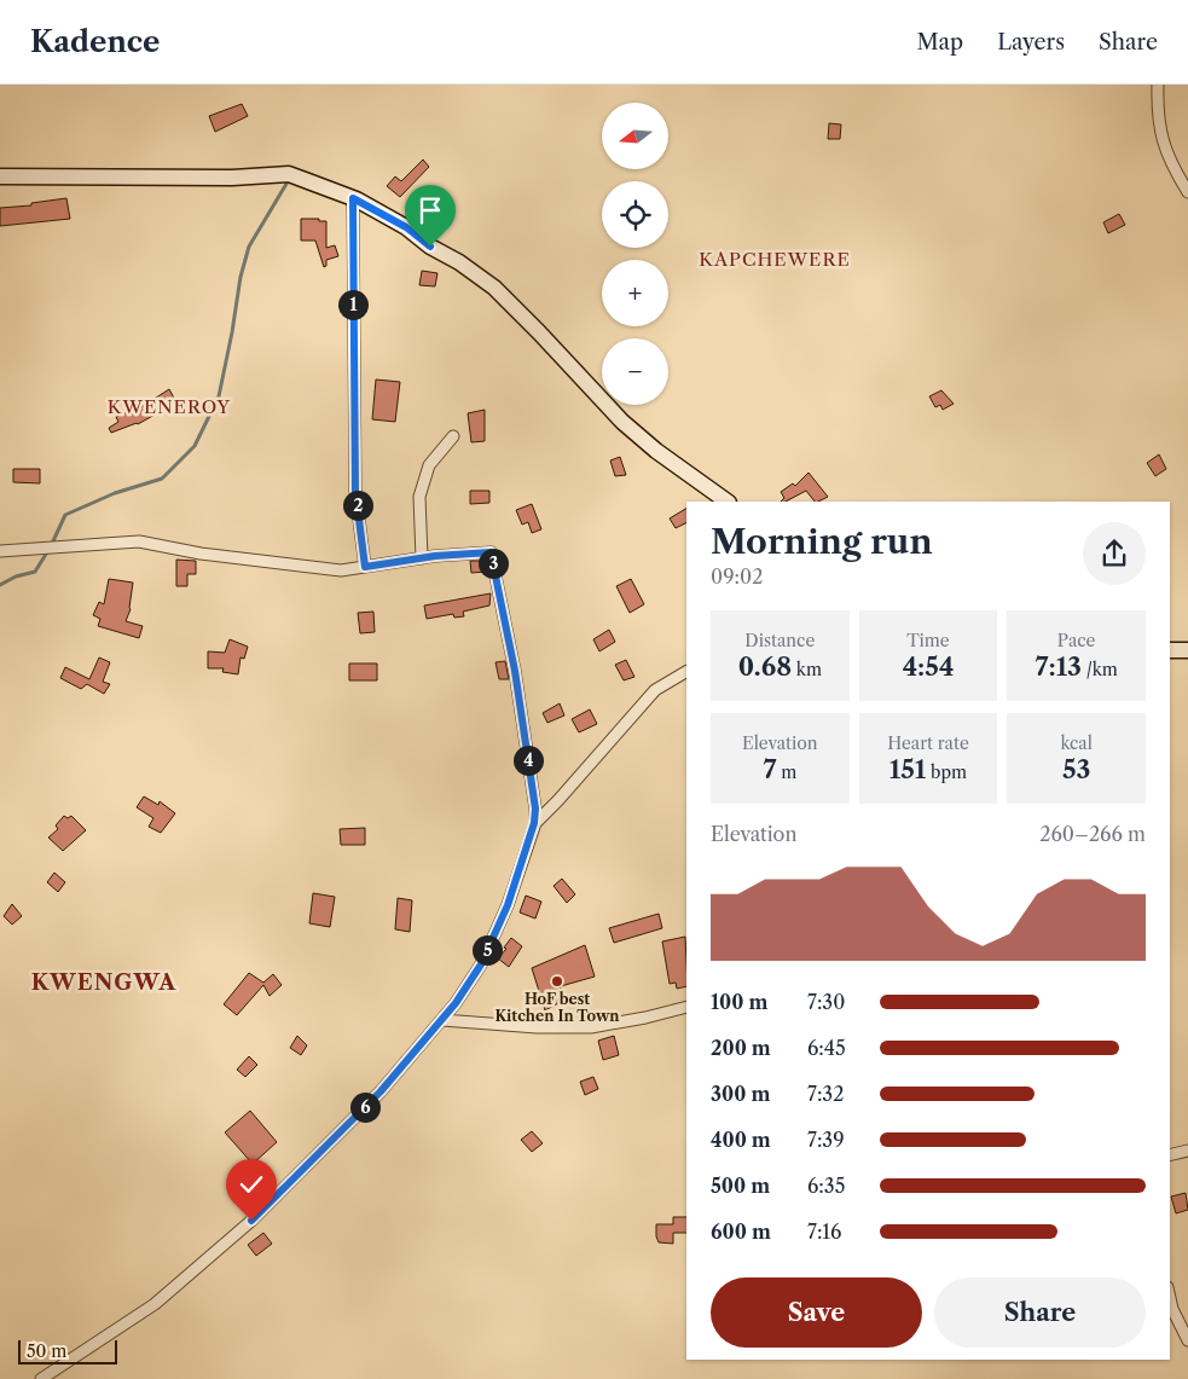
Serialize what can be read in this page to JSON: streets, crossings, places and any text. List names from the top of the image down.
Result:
{
  "districts": ["KAPCHEWERE", "KWENEROY", "KWENGWA"],
  "places": ["HoF best Kitchen In Town"],
  "scale_bar": "50 m",
  "north": "left",
  "page": {
    "header": "Kadence",
    "nav": ["Map", "Layers", "Share"],
    "map_buttons": ["+", "−"],
    "pins": [
      "1",
      "2",
      "3",
      "4",
      "5",
      "6"
    ],
    "heading": ["Morning run", "09:02"],
    "stats": [
      ["Distance", "0.68 km"],
      ["Time", "4:54"],
      ["Pace", "7:13 /km"],
      ["Elevation", "7 m"],
      ["Heart rate", "151 bpm"],
      ["kcal", "53"]
    ],
    "chart": ["Elevation", "260–266 m"],
    "list": [
      {
        "name": "100 m",
        "note": "7:30"
      },
      {
        "name": "200 m",
        "note": "6:45"
      },
      {
        "name": "300 m",
        "note": "7:32"
      },
      {
        "name": "400 m",
        "note": "7:39"
      },
      {
        "name": "500 m",
        "note": "6:35"
      },
      {
        "name": "600 m",
        "note": "7:16"
      }
    ],
    "buttons": ["Save", "Share"],
    "scale": "50 m"
  }
}
